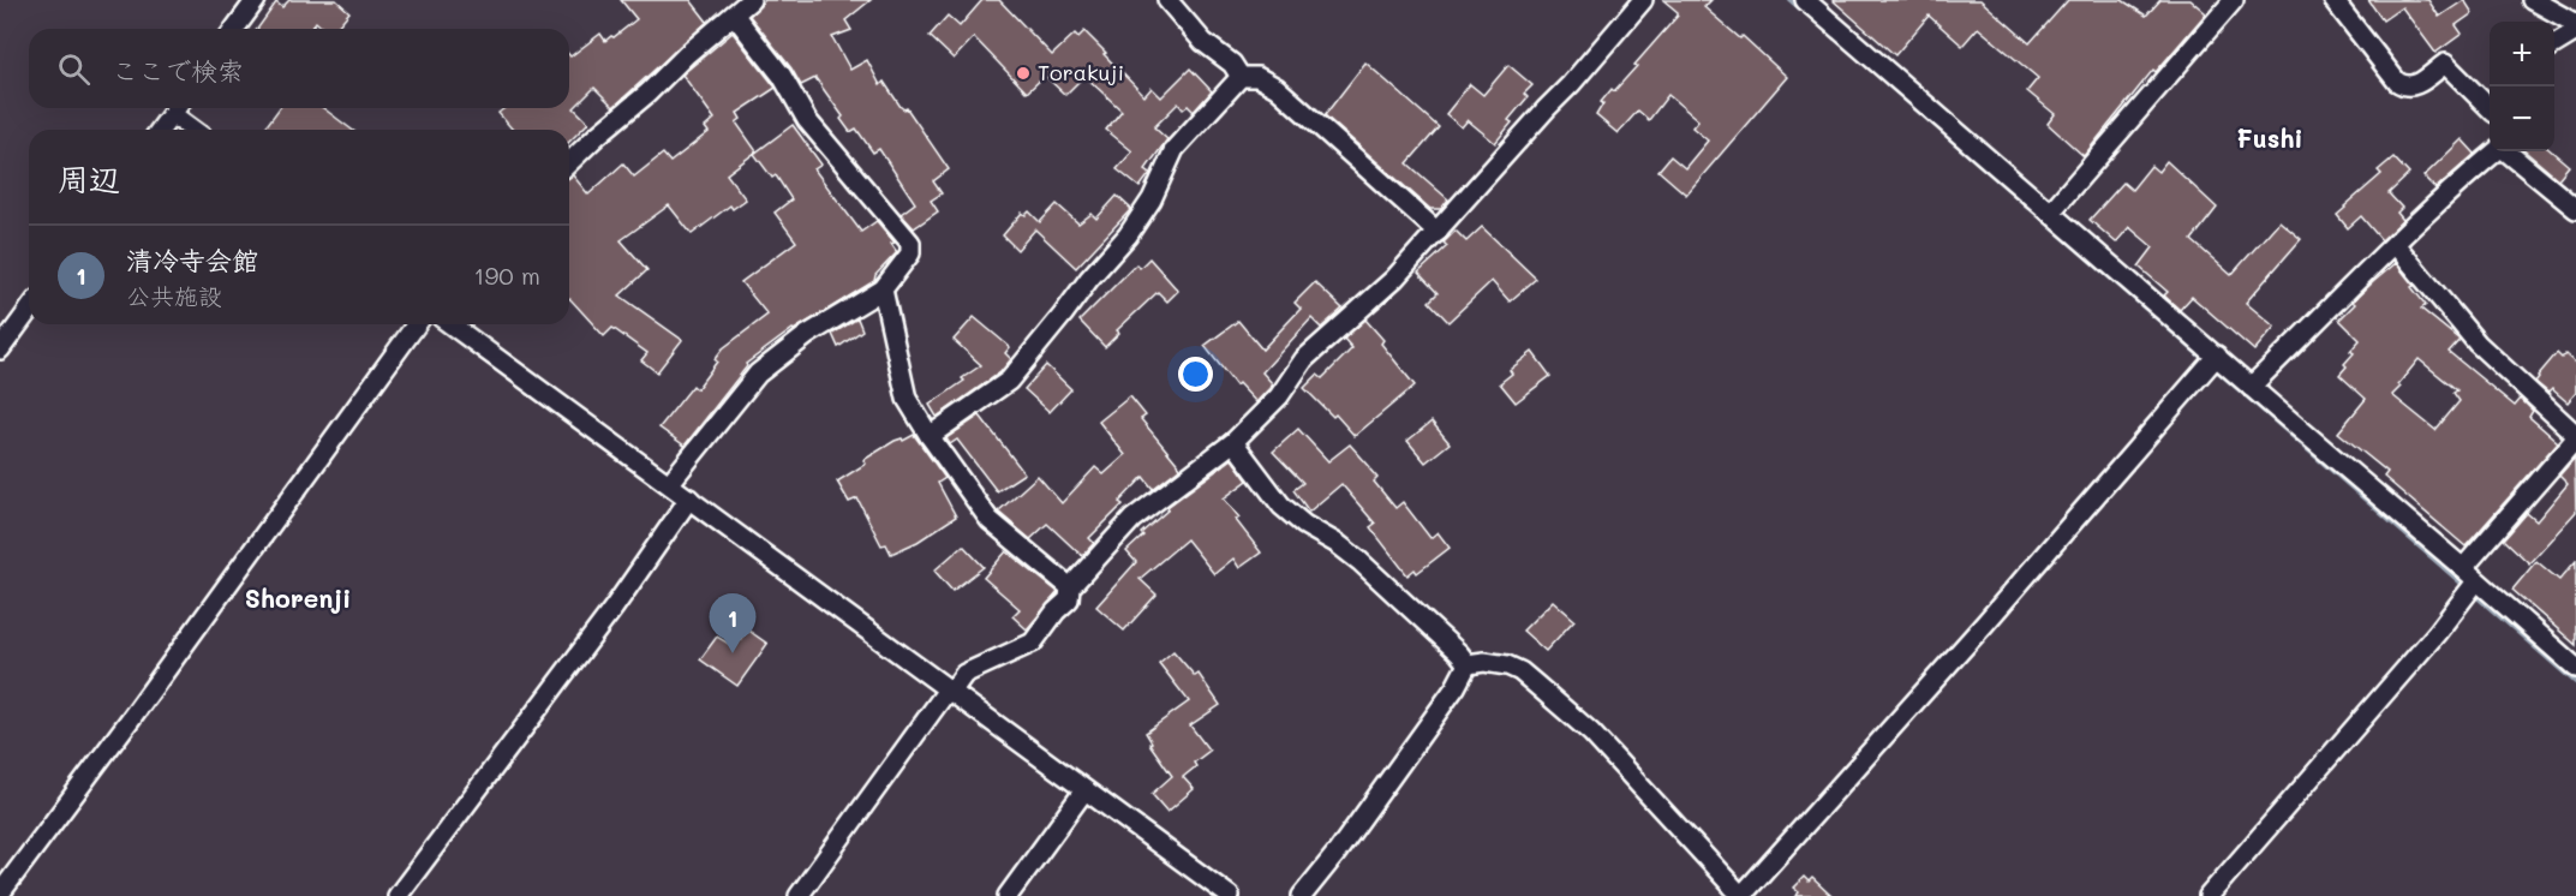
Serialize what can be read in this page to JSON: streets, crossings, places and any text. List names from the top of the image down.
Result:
{
  "districts": ["Fushi", "Shorenji"],
  "places": ["Torakuji"],
  "page": {
    "map_buttons": ["+", "−"],
    "search": "ここで検索",
    "heading": "周辺",
    "list": [
      {
        "mark": "1",
        "name": "清冷寺会館",
        "note": "公共施設",
        "value": "190 m"
      }
    ],
    "pins": "1"
  }
}
